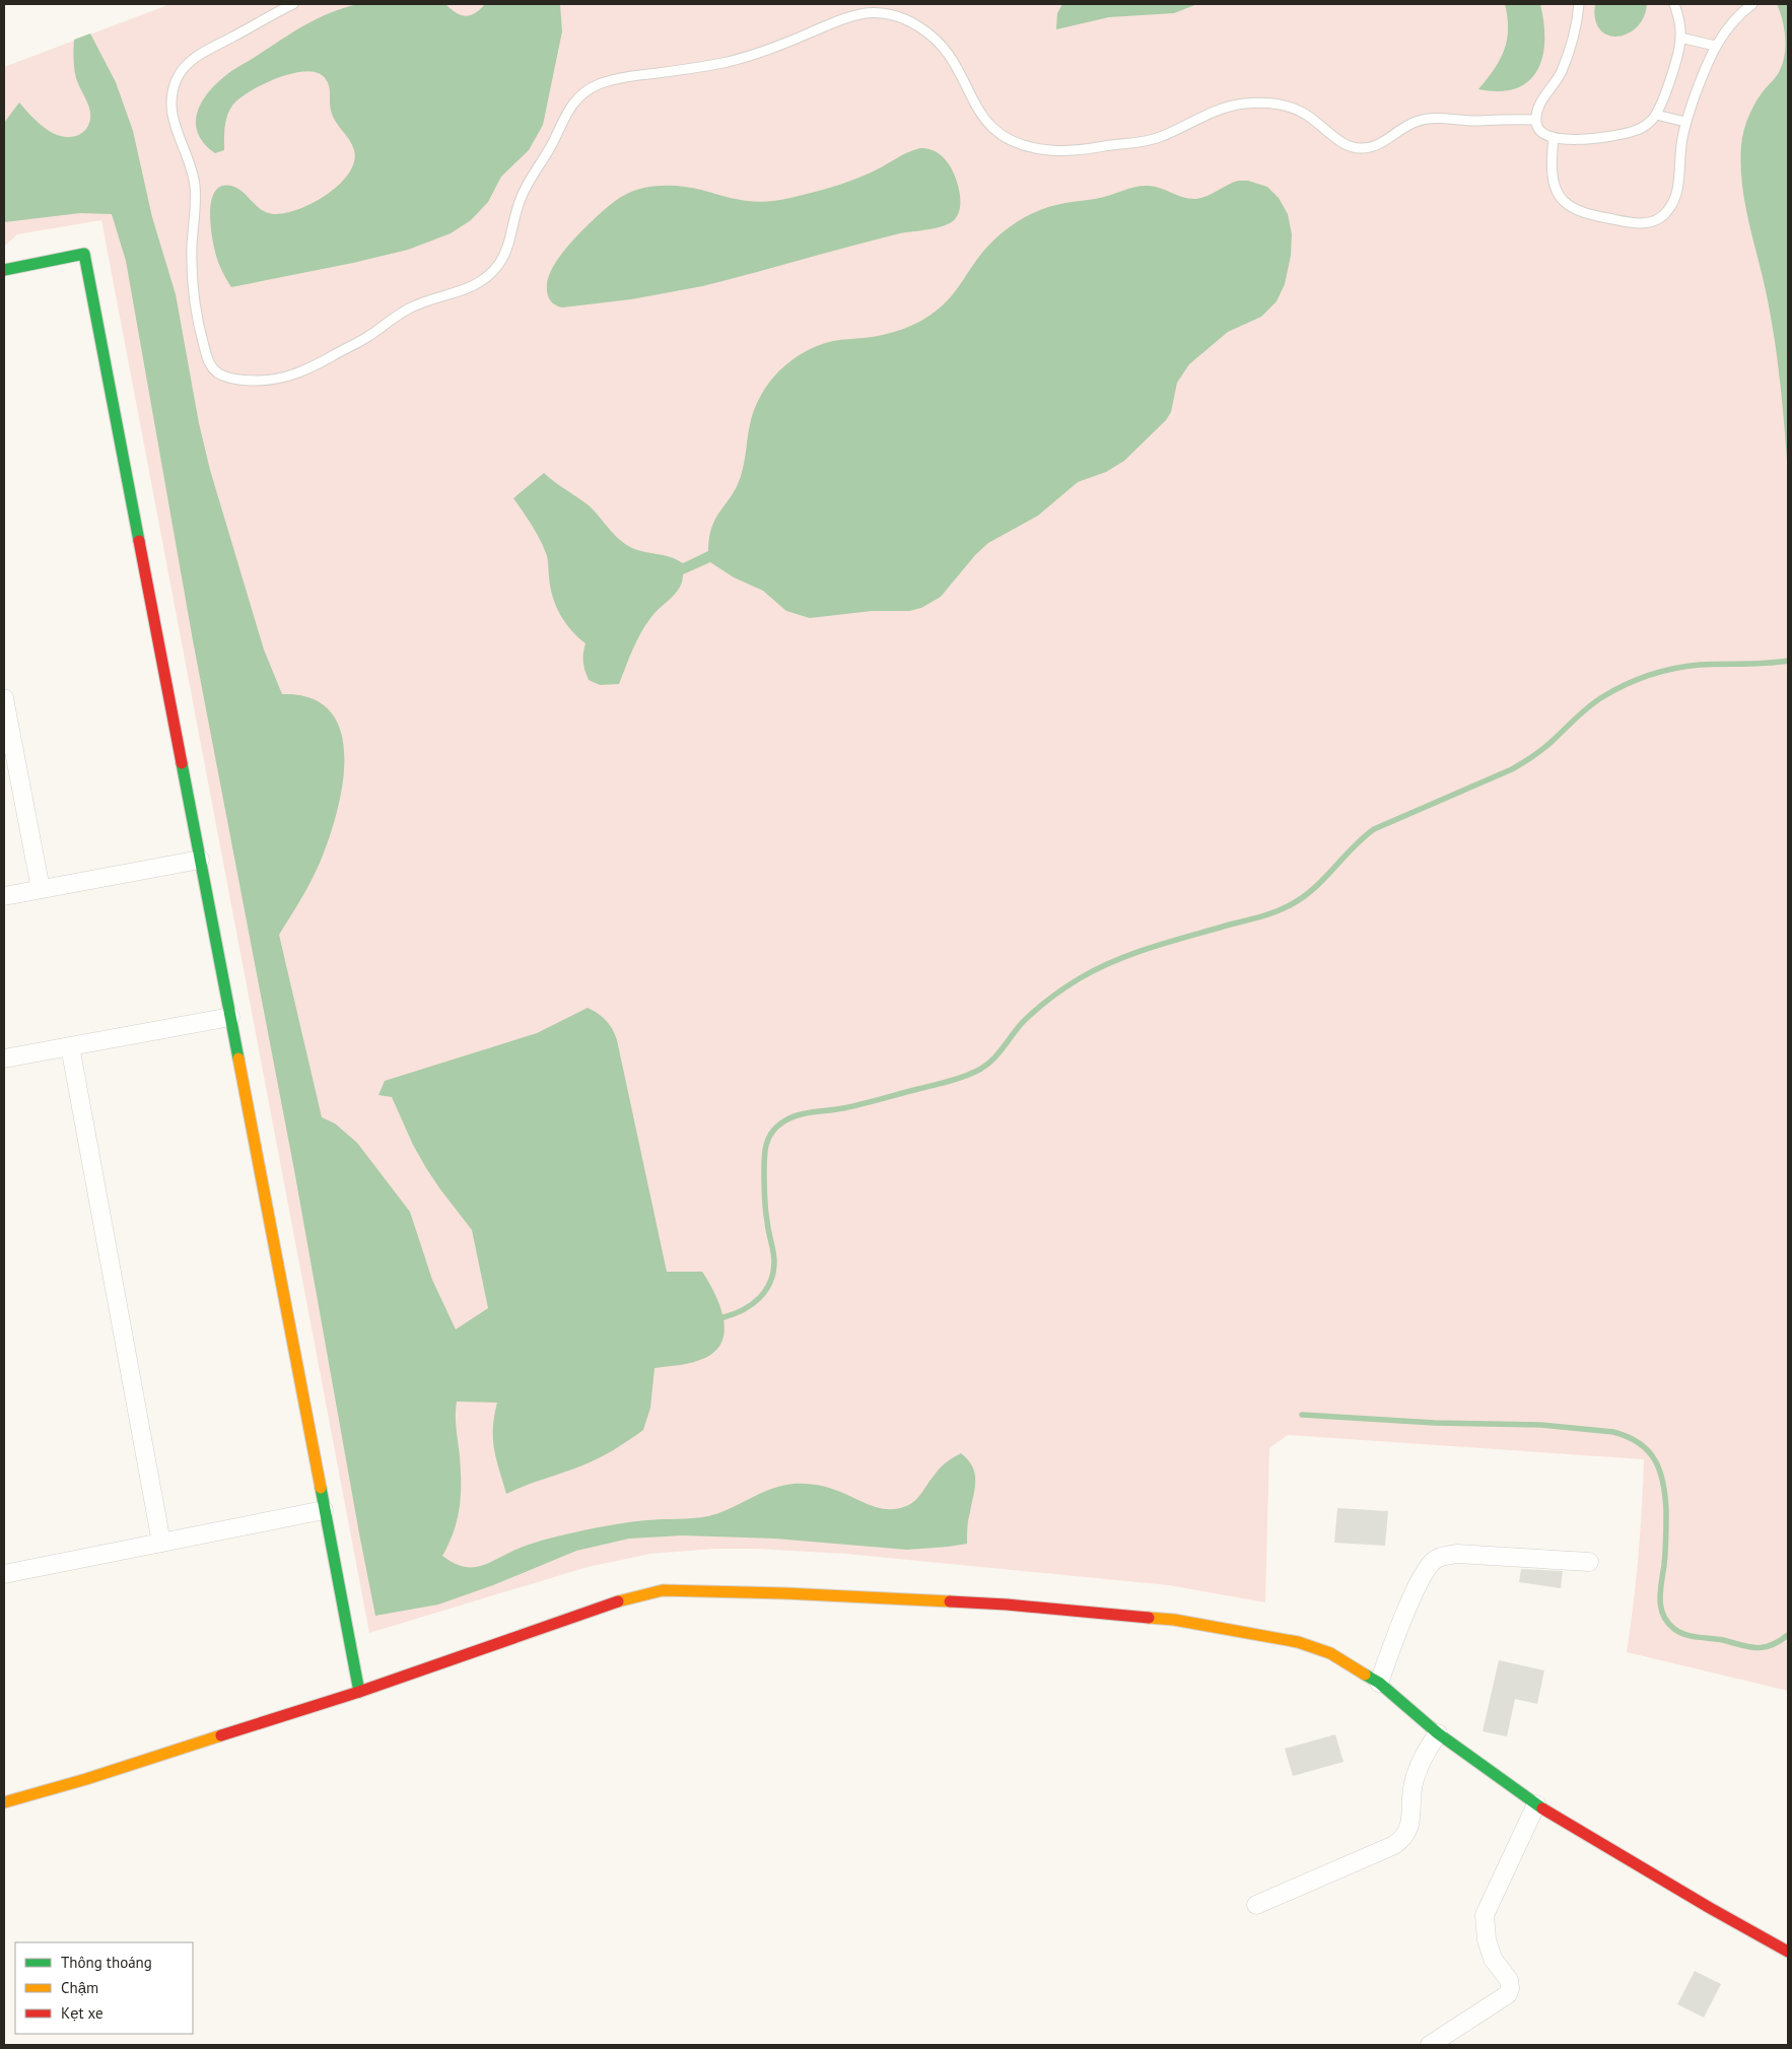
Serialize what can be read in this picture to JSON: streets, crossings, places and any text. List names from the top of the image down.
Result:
{
  "legend": ["Thông thoáng", "Chậm", "Kẹt xe"]
}
